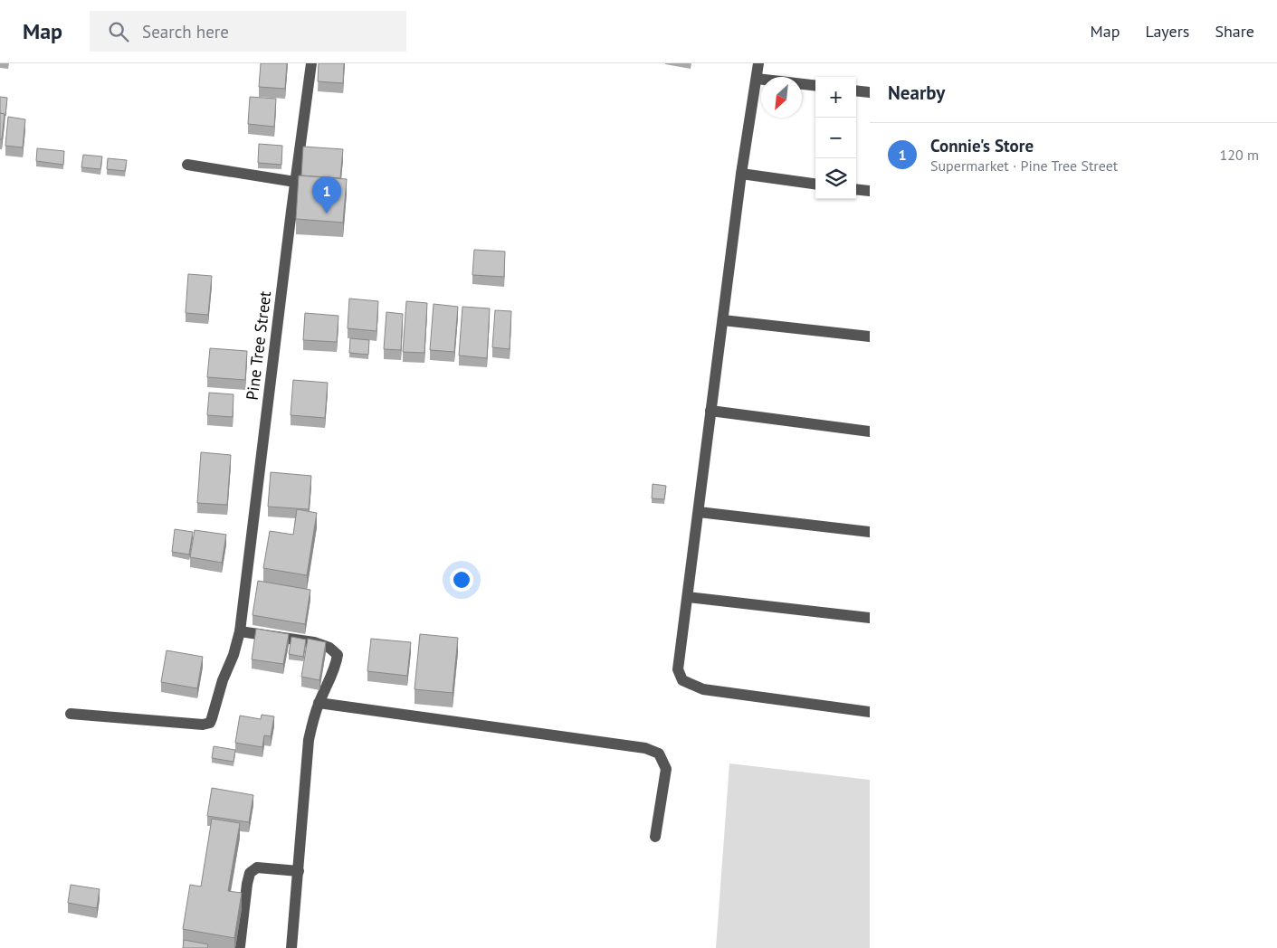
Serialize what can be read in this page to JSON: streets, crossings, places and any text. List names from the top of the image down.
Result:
{
  "streets": {
    "street": ["Pine Tree Street"]
  },
  "north": "bottom left",
  "page": {
    "header": "Map",
    "search": "Search here",
    "nav": ["Map", "Layers", "Share"],
    "heading": "Nearby",
    "map_buttons": ["+", "−"],
    "list": [
      {
        "mark": "1",
        "name": "Connie's Store",
        "note": "Supermarket · Pine Tree Street",
        "value": "120 m"
      }
    ],
    "pins": "1"
  }
}
